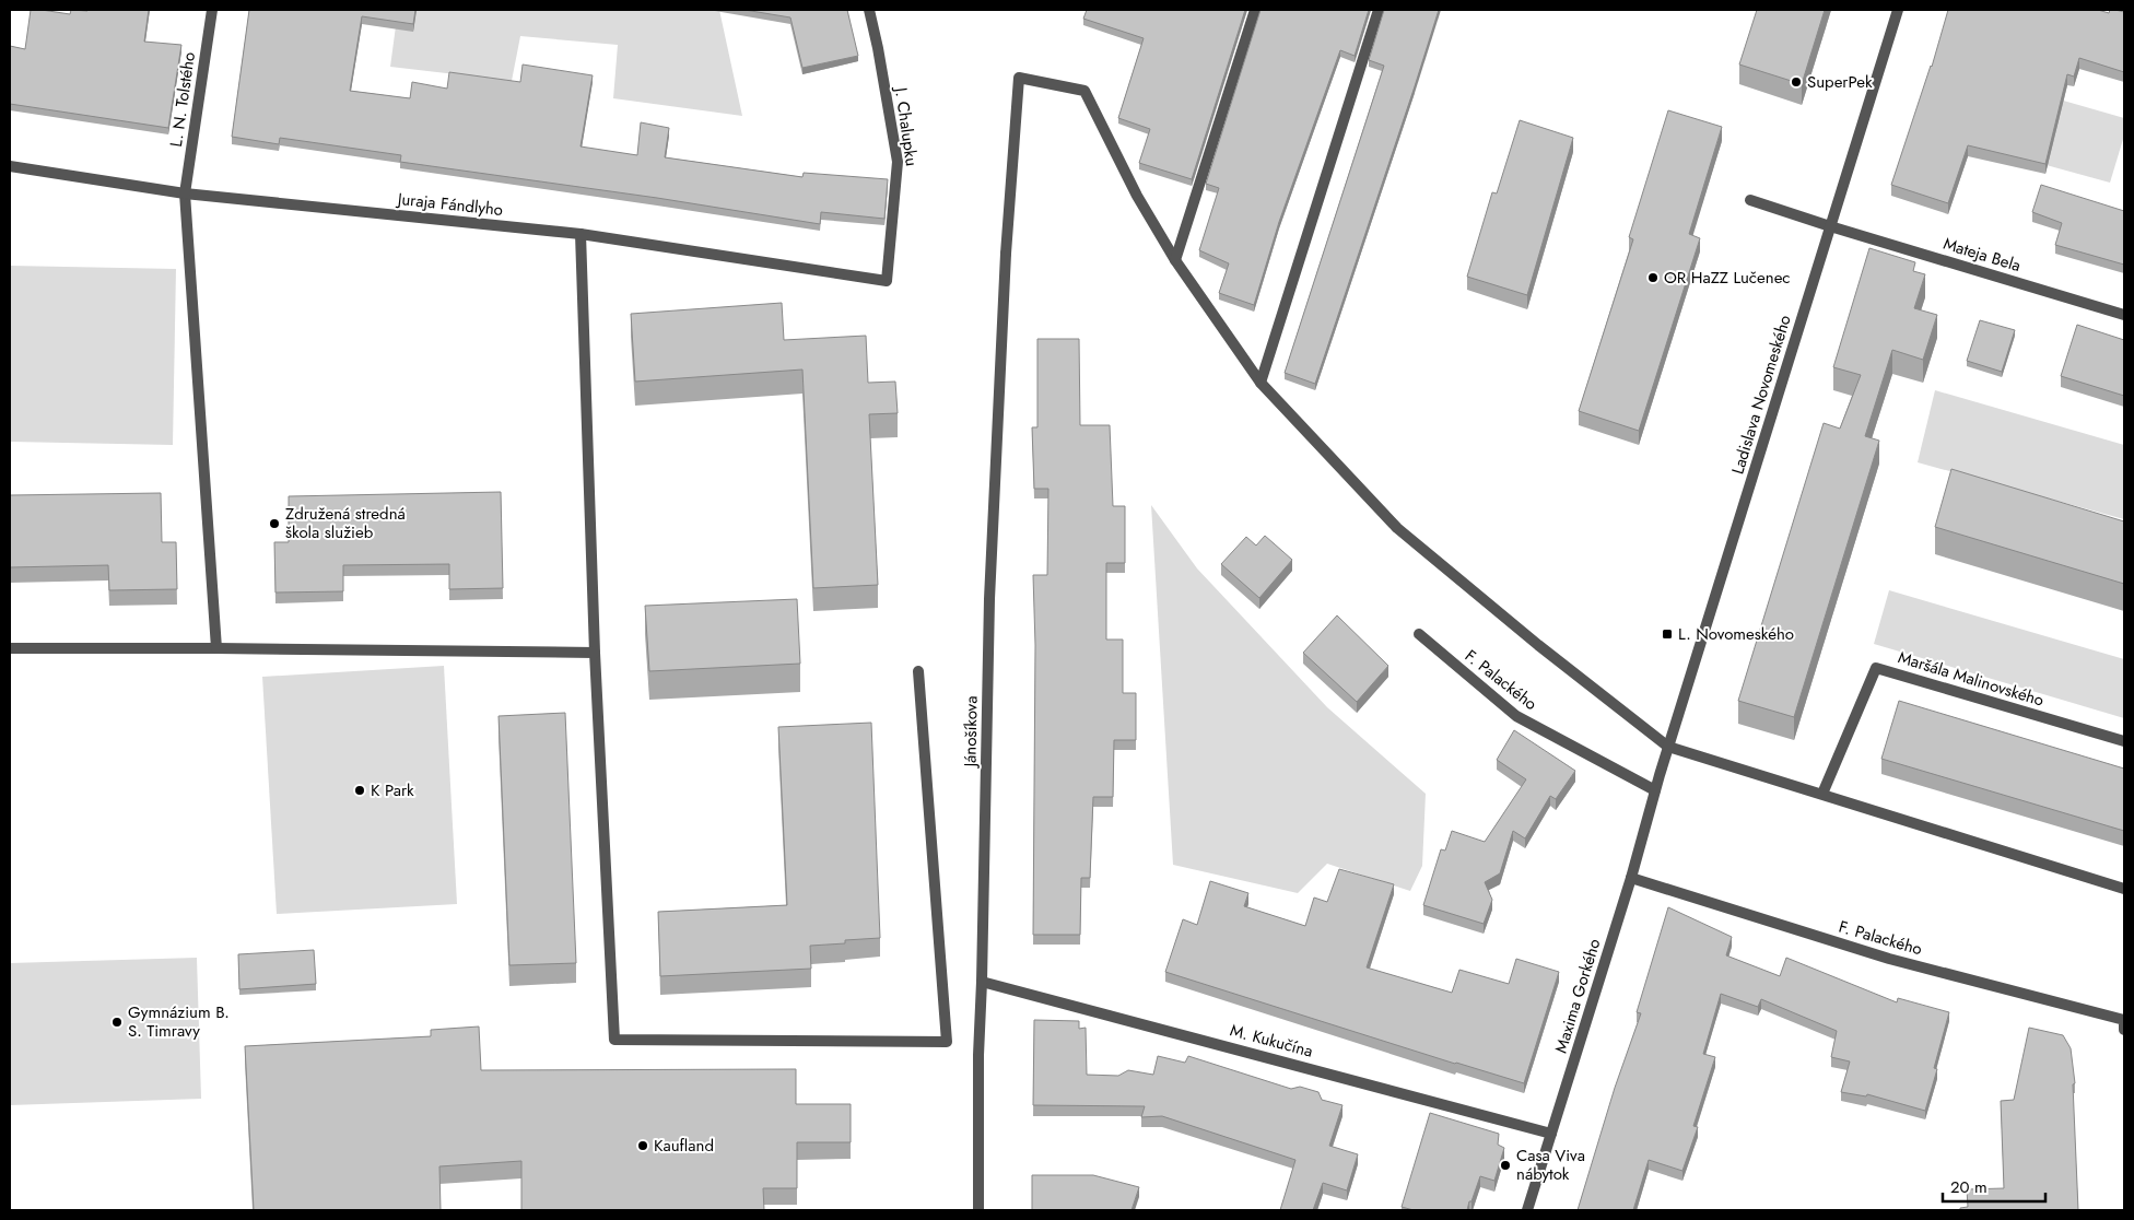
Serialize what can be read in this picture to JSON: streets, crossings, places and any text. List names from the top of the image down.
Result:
{
  "streets": {
    "street": [
      "L. N. Tolstého",
      "J. Chalupku",
      "Juraja Fándlyho",
      "Mateja Bela",
      "Ladislava Novomeského",
      "Maršála Malinovského",
      "F. Palackého",
      "Jánošíkova",
      "Maxima Gorkého",
      "M. Kukučína"
    ]
  },
  "crossings": [
    ["L. N. Tolstého", "Juraja Fándlyho"],
    ["J. Chalupku", "Juraja Fándlyho"],
    ["Mateja Bela", "Ladislava Novomeského"],
    ["Ladislava Novomeského", "F. Palackého"],
    ["Ladislava Novomeského", "Maxima Gorkého"],
    ["F. Palackého", "Maxima Gorkého"],
    ["Jánošíkova", "M. Kukučína"],
    ["Maxima Gorkého", "M. Kukučína"]
  ],
  "places": {
    "other": [
      "SuperPek",
      "OR HaZZ Lučenec",
      "Združená stredná škola služieb",
      "K Park",
      "Gymnázium B. S. Timravy",
      "Kaufland",
      "Casa Viva nábytok"
    ],
    "transit": ["L. Novomeského"]
  },
  "scale_bar": "20 m"
}
